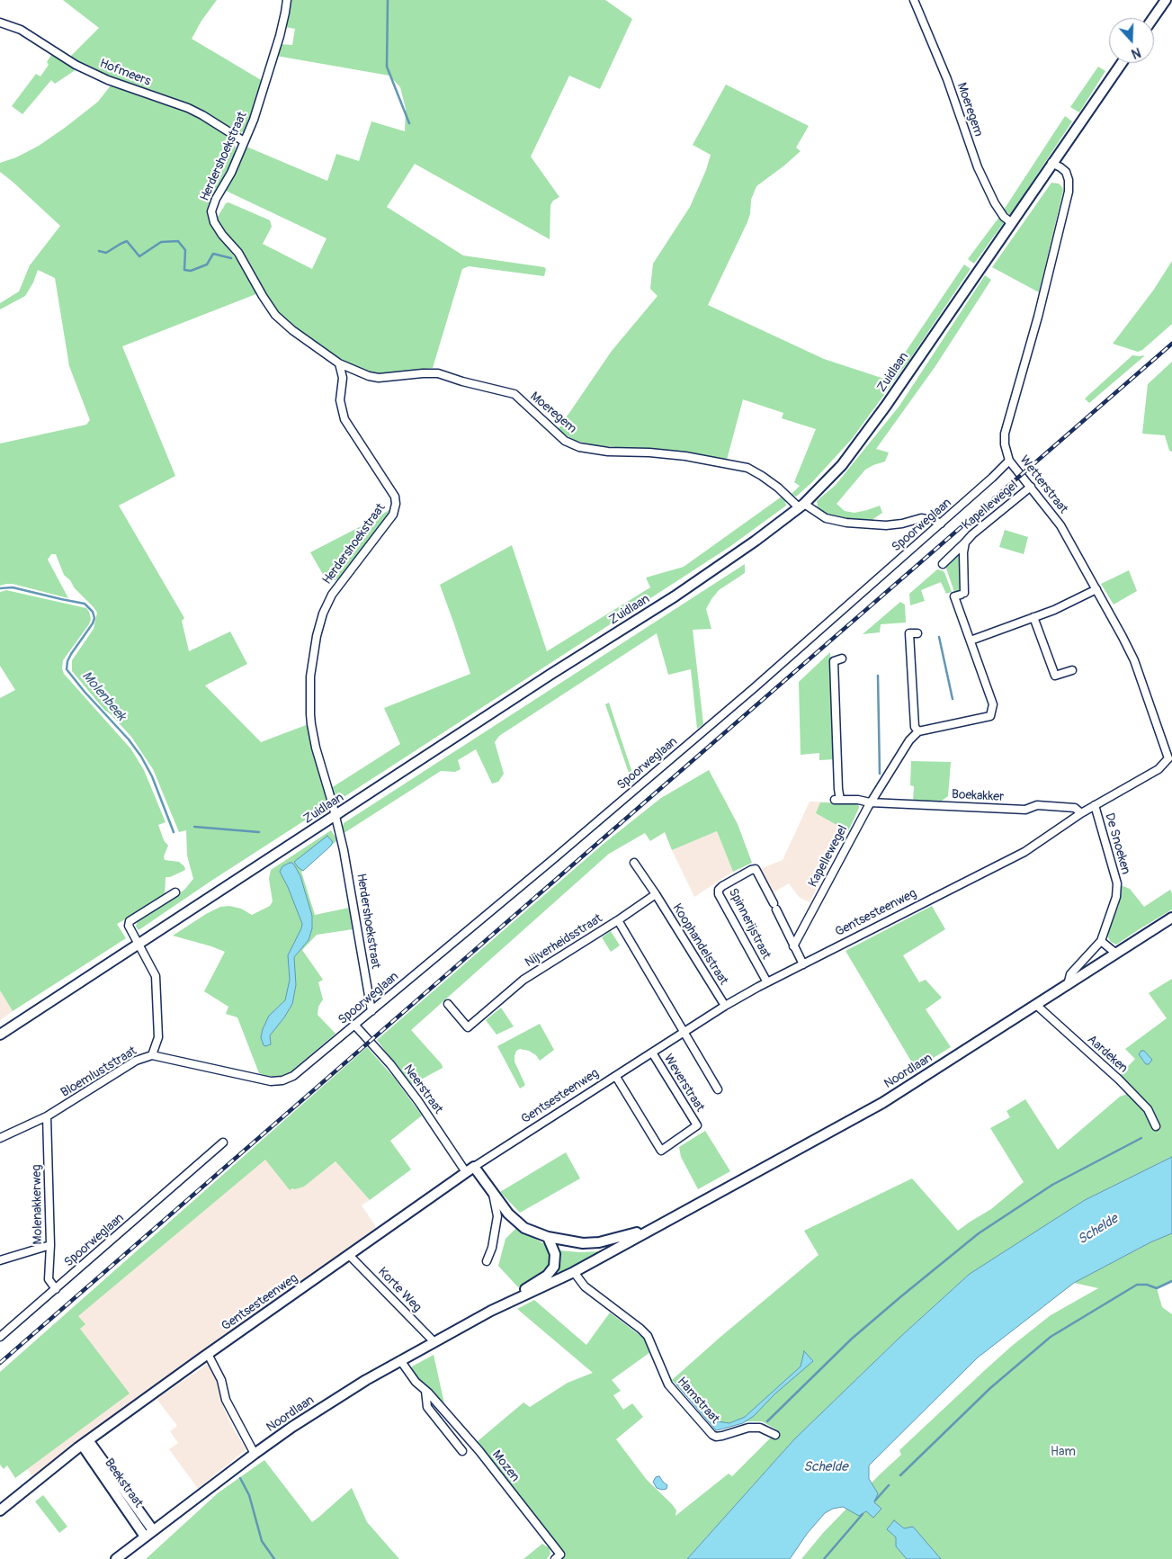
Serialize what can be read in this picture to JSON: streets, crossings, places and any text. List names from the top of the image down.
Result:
{
  "streets": {
    "street": [
      "Hofmeers",
      "Moeregem",
      "Herdershoekstraat",
      "Zuidlaan",
      "Wetterstraat",
      "Kapellewegel",
      "Spoorweglaan",
      "Boekakker",
      "De Snoeken",
      "Gentsesteenweg",
      "Spinnerijstraat",
      "Nijverheidsstraat",
      "Koophandelstraat",
      "Aardeken",
      "Noordlaan",
      "Bloemluststraat",
      "Weverstraat",
      "Neerstraat",
      "Molenakkerweg",
      "Korte Weg",
      "Hamstraat",
      "Mozen",
      "Beekstraat"
    ]
  },
  "crossings": [
    ["Hofmeers", "Herdershoekstraat"],
    ["Moeregem", "Herdershoekstraat"],
    ["Moeregem", "Zuidlaan"],
    ["Moeregem", "Spoorweglaan"],
    ["Herdershoekstraat", "Zuidlaan"],
    ["Herdershoekstraat", "Spoorweglaan"],
    ["Zuidlaan", "Wetterstraat"],
    ["Wetterstraat", "Kapellewegel"],
    ["Wetterstraat", "Spoorweglaan"],
    ["Wetterstraat", "Gentsesteenweg"],
    ["Kapellewegel", "Boekakker"],
    ["Kapellewegel", "Spinnerijstraat"],
    ["Spoorweglaan", "Bloemluststraat"],
    ["Spoorweglaan", "Neerstraat"],
    ["Spoorweglaan", "Molenakkerweg"],
    ["Boekakker", "Gentsesteenweg"],
    ["De Snoeken", "Gentsesteenweg"],
    ["De Snoeken", "Noordlaan"],
    ["Gentsesteenweg", "Spinnerijstraat"],
    ["Gentsesteenweg", "Nijverheidsstraat"],
    ["Gentsesteenweg", "Koophandelstraat"],
    ["Gentsesteenweg", "Noordlaan"],
    ["Gentsesteenweg", "Weverstraat"],
    ["Gentsesteenweg", "Neerstraat"],
    ["Gentsesteenweg", "Korte Weg"],
    ["Gentsesteenweg", "Beekstraat"],
    ["Aardeken", "Noordlaan"],
    ["Noordlaan", "Korte Weg"],
    ["Noordlaan", "Hamstraat"],
    ["Noordlaan", "Mozen"],
    ["Noordlaan", "Beekstraat"],
    ["Bloemluststraat", "Molenakkerweg"]
  ],
  "water": ["Molenbeek", "Schelde"],
  "parks": ["Ham"],
  "north": "bottom"
}
